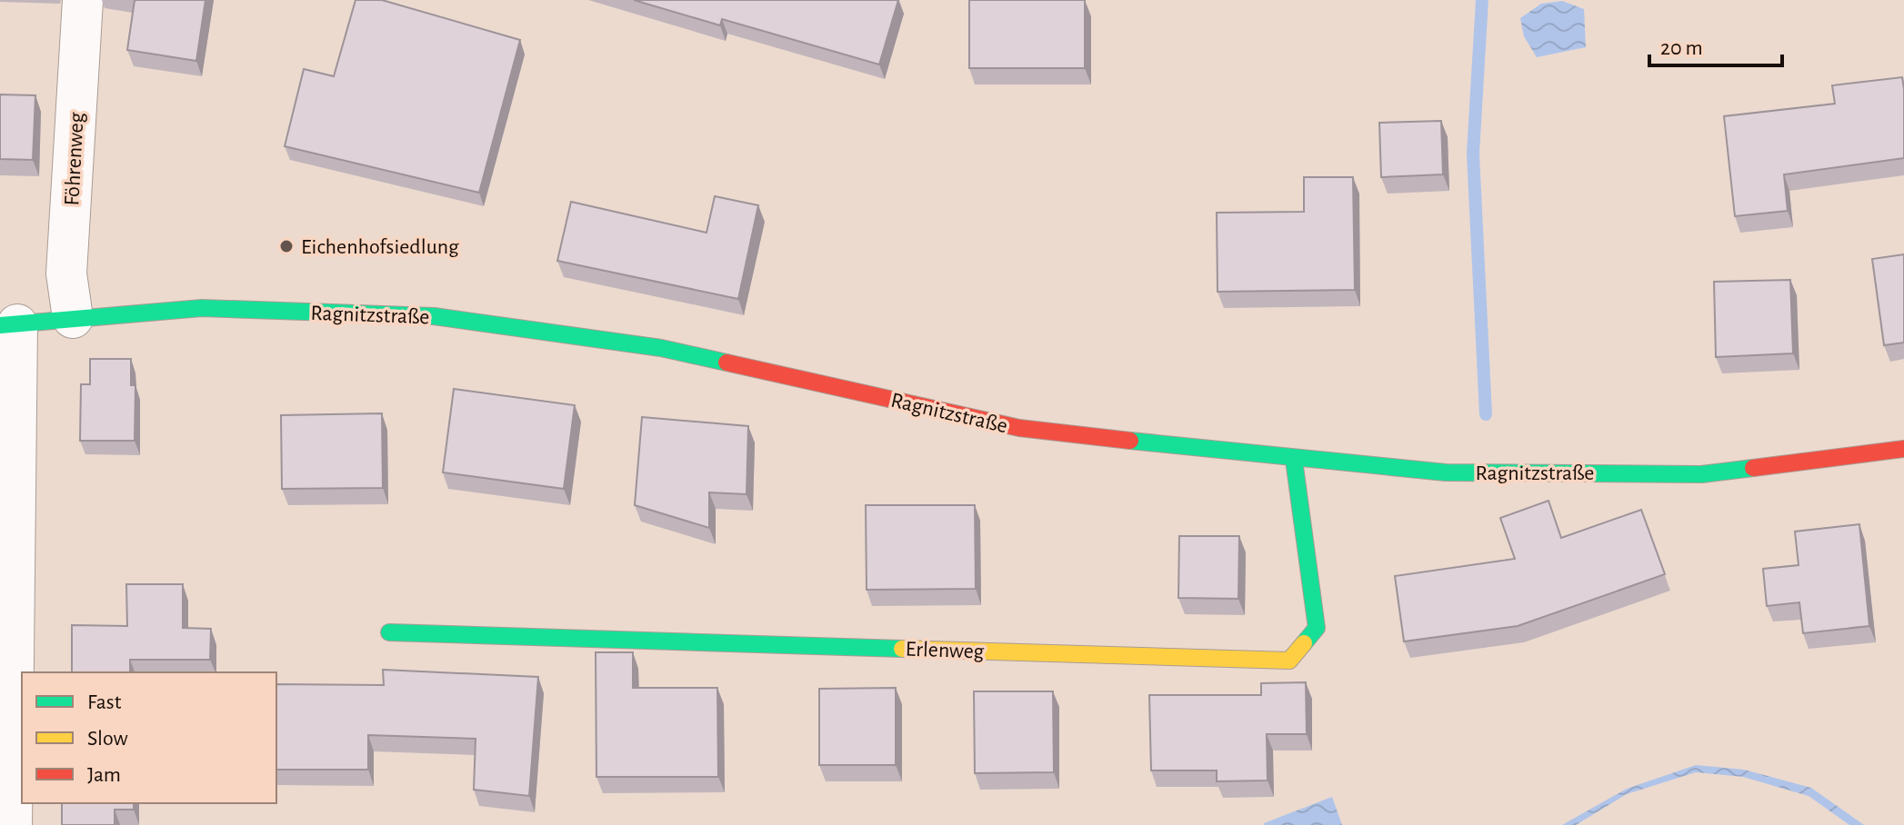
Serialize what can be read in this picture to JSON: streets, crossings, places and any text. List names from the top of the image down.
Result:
{
  "streets": {
    "main road": ["Ragnitzstraße", "Erlenweg"],
    "street": ["Föhrenweg"]
  },
  "crossings": [
    ["Föhrenweg", "Ragnitzstraße"],
    ["Ragnitzstraße", "Erlenweg"]
  ],
  "places": ["Eichenhofsiedlung"],
  "legend": ["Fast", "Slow", "Jam"],
  "scale_bar": "20 m"
}
